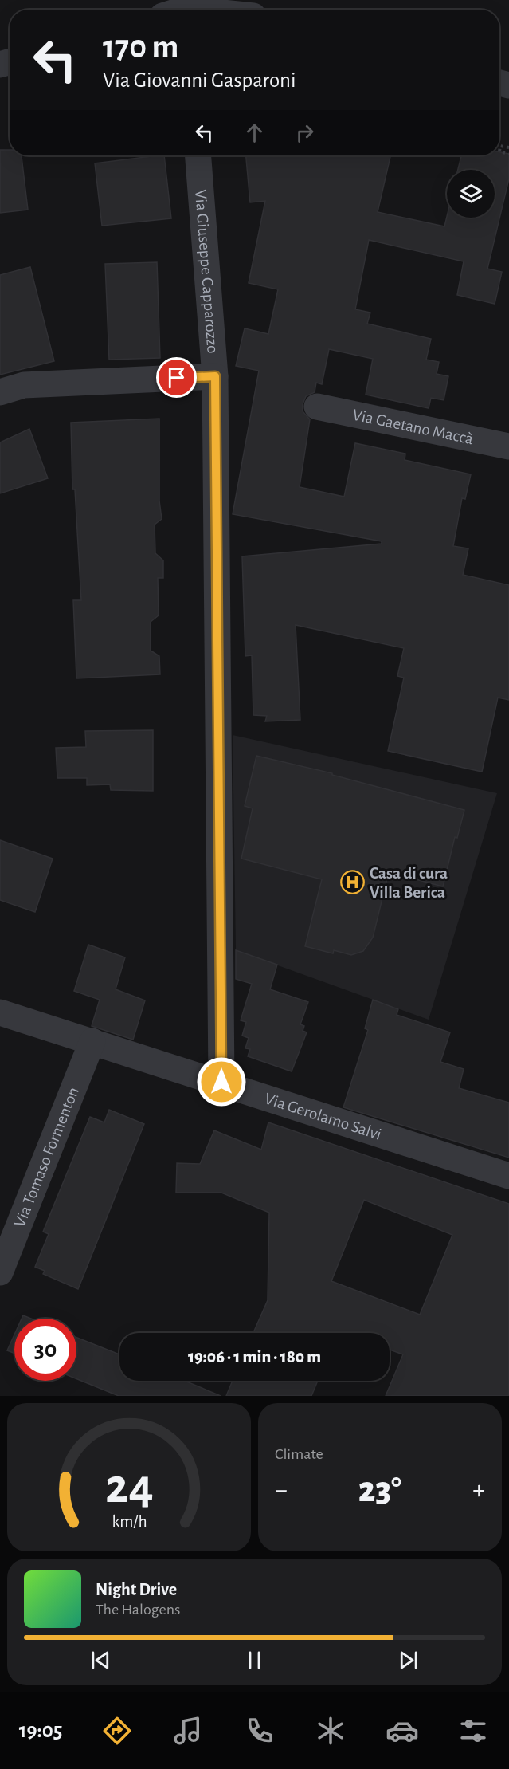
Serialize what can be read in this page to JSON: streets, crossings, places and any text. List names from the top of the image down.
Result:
{
  "streets": {
    "street": [
      "Via Giuseppe Capparozzo",
      "Via Gaetano Maccà",
      "Via Gerolamo Salvi",
      "Via Tomaso Formenton"
    ]
  },
  "crossings": [
    ["Via Giuseppe Capparozzo", "Via Gerolamo Salvi"],
    ["Via Gerolamo Salvi", "Via Tomaso Formenton"]
  ],
  "places": {
    "hospital": ["Casa di cura Villa Berica"]
  },
  "page": {
    "turn": ["170 m", "Via Giovanni Gasparoni"],
    "limit": "30",
    "trip": "19:06 · 1 min · 180 m",
    "tile": "Climate",
    "heat": ["−", "23°", "+"],
    "song": ["Night Drive", "The Halogens"],
    "tabs": "19:05",
    "gauge": ["24", "km/h"]
  }
}
